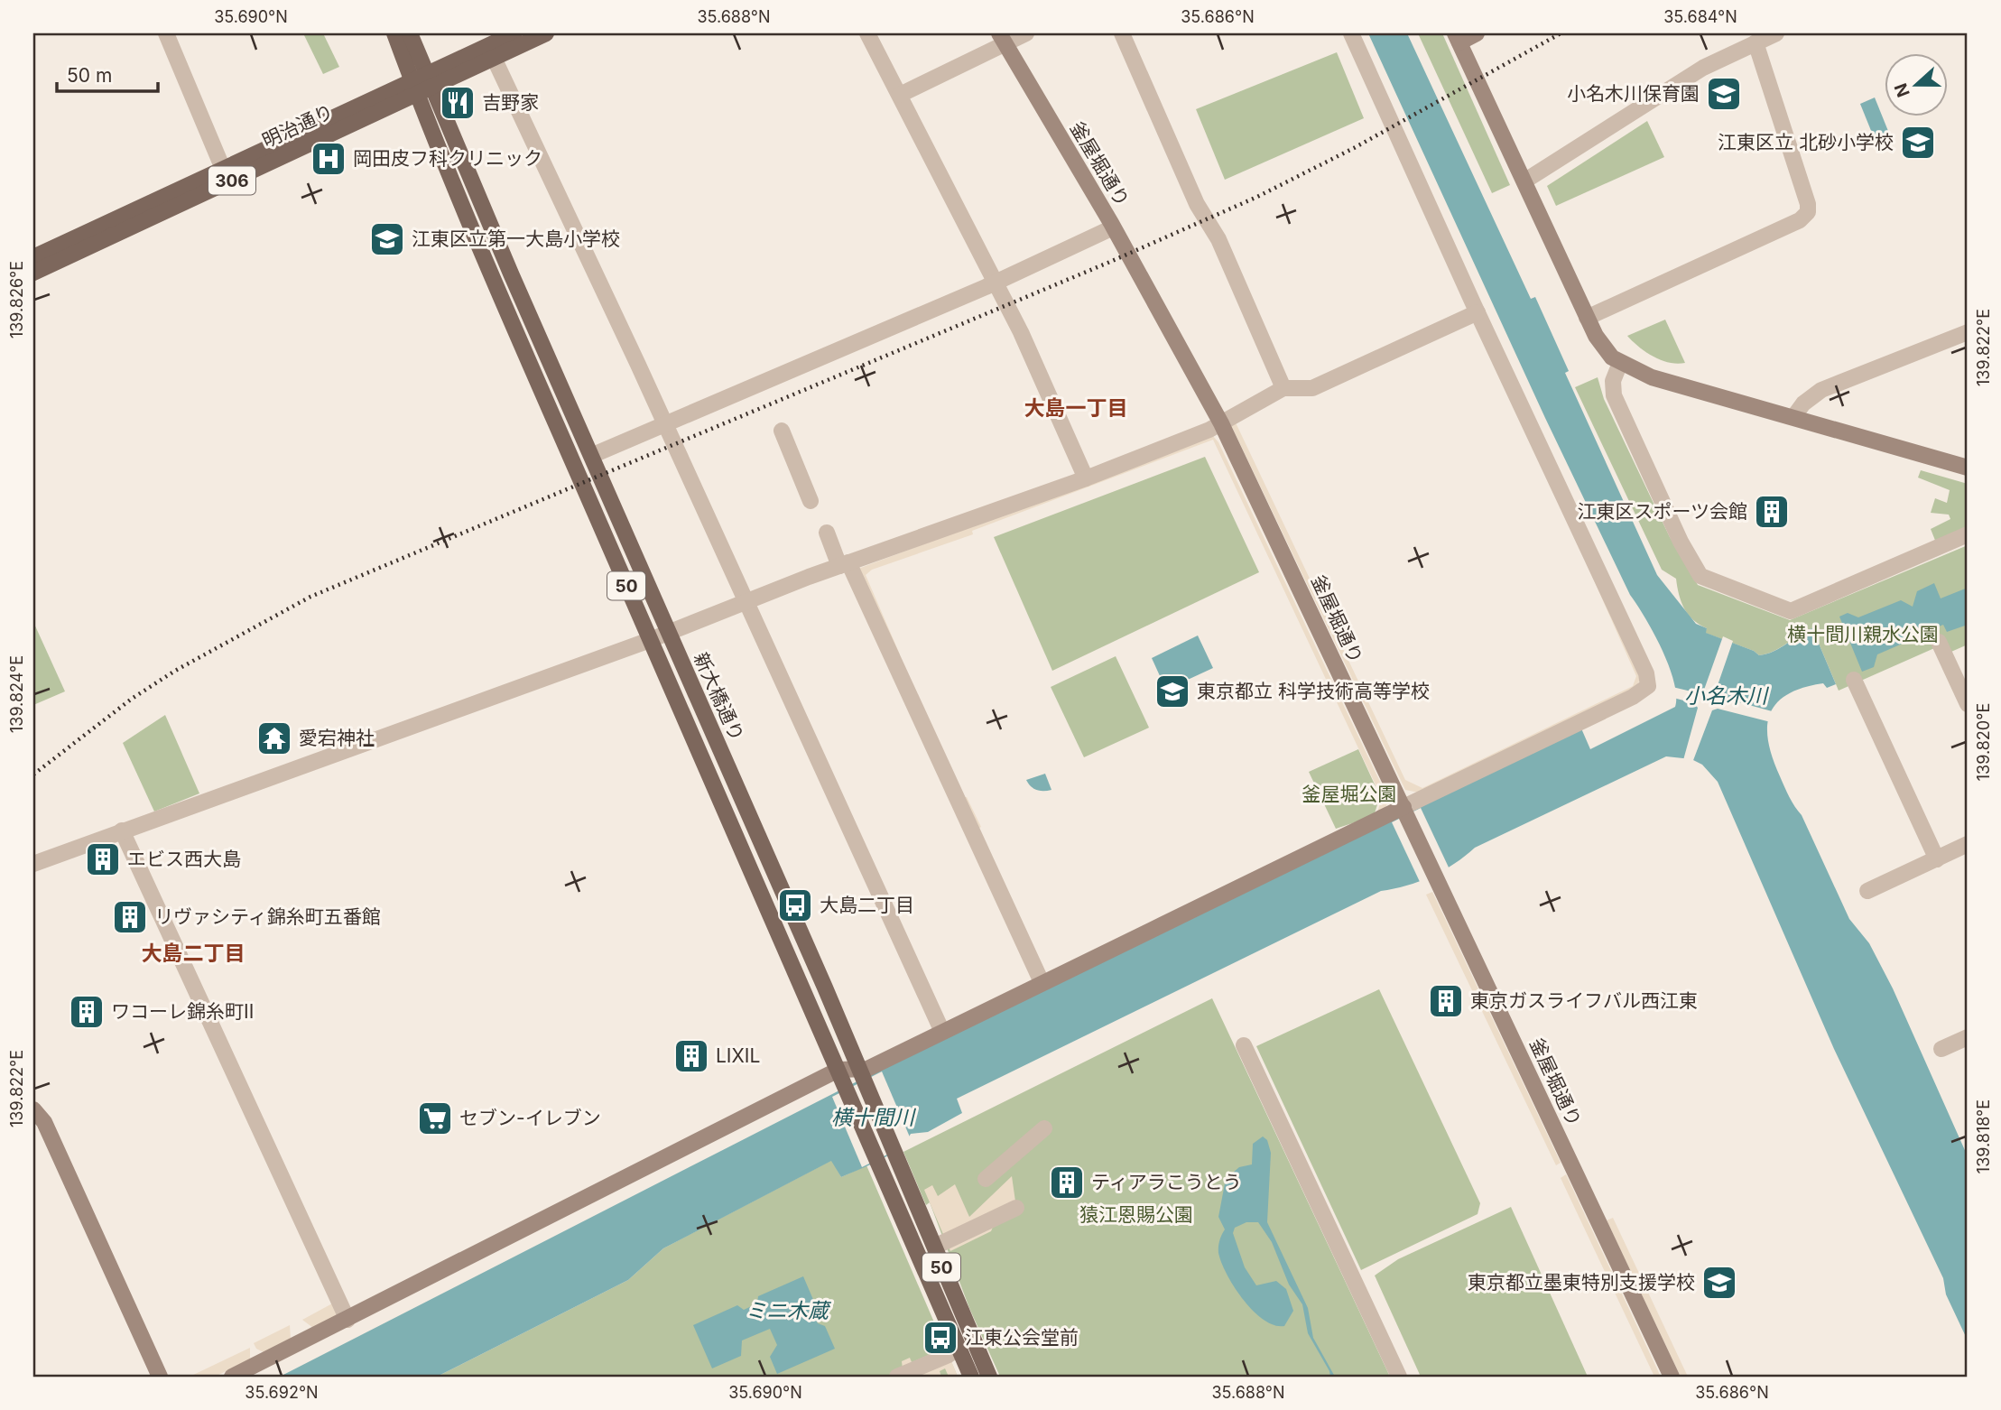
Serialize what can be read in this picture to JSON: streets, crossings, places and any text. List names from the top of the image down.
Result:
{
  "streets": {
    "main road": [
      "明治通り",
      "306",
      "50",
      "新大橋通り"
    ],
    "street": ["釜屋堀通り"]
  },
  "crossings": [
    ["明治通り", "新大橋通り"]
  ],
  "districts": ["大島一丁目", "大島二丁目"],
  "water": ["小名木川", "横十間川", "ミニ木蔵"],
  "parks": ["横十間川親水公園", "釜屋堀公園", "猿江恩賜公園"],
  "places": {
    "school or university": [
      "小名木川保育園",
      "江東区立 北砂小学校",
      "江東区立第一大島小学校",
      "東京都立 科学技術高等学校",
      "東京都立墨東特別支援学校"
    ],
    "restaurant": ["吉野家"],
    "hospital": ["岡田皮フ科クリニック"],
    "building": [
      "江東区スポーツ会館",
      "エビス西大島",
      "リヴァシティ錦糸町五番館",
      "東京ガスライフバル西江東",
      "ワコーレ錦糸町II",
      "LIXIL",
      "ティアラこうとう"
    ],
    "temple": ["愛宕神社"],
    "bus stop": ["大島二丁目", "江東公会堂前"],
    "supermarket": ["セブン-イレブン"]
  },
  "scale_bar": "50 m",
  "north": "left",
  "coordinates": [
    "35.690°N",
    "35.688°N",
    "35.686°N",
    "35.684°N",
    "139.826°E",
    "139.822°E",
    "139.824°E",
    "139.820°E",
    "139.818°E",
    "35.692°N"
  ]
}
